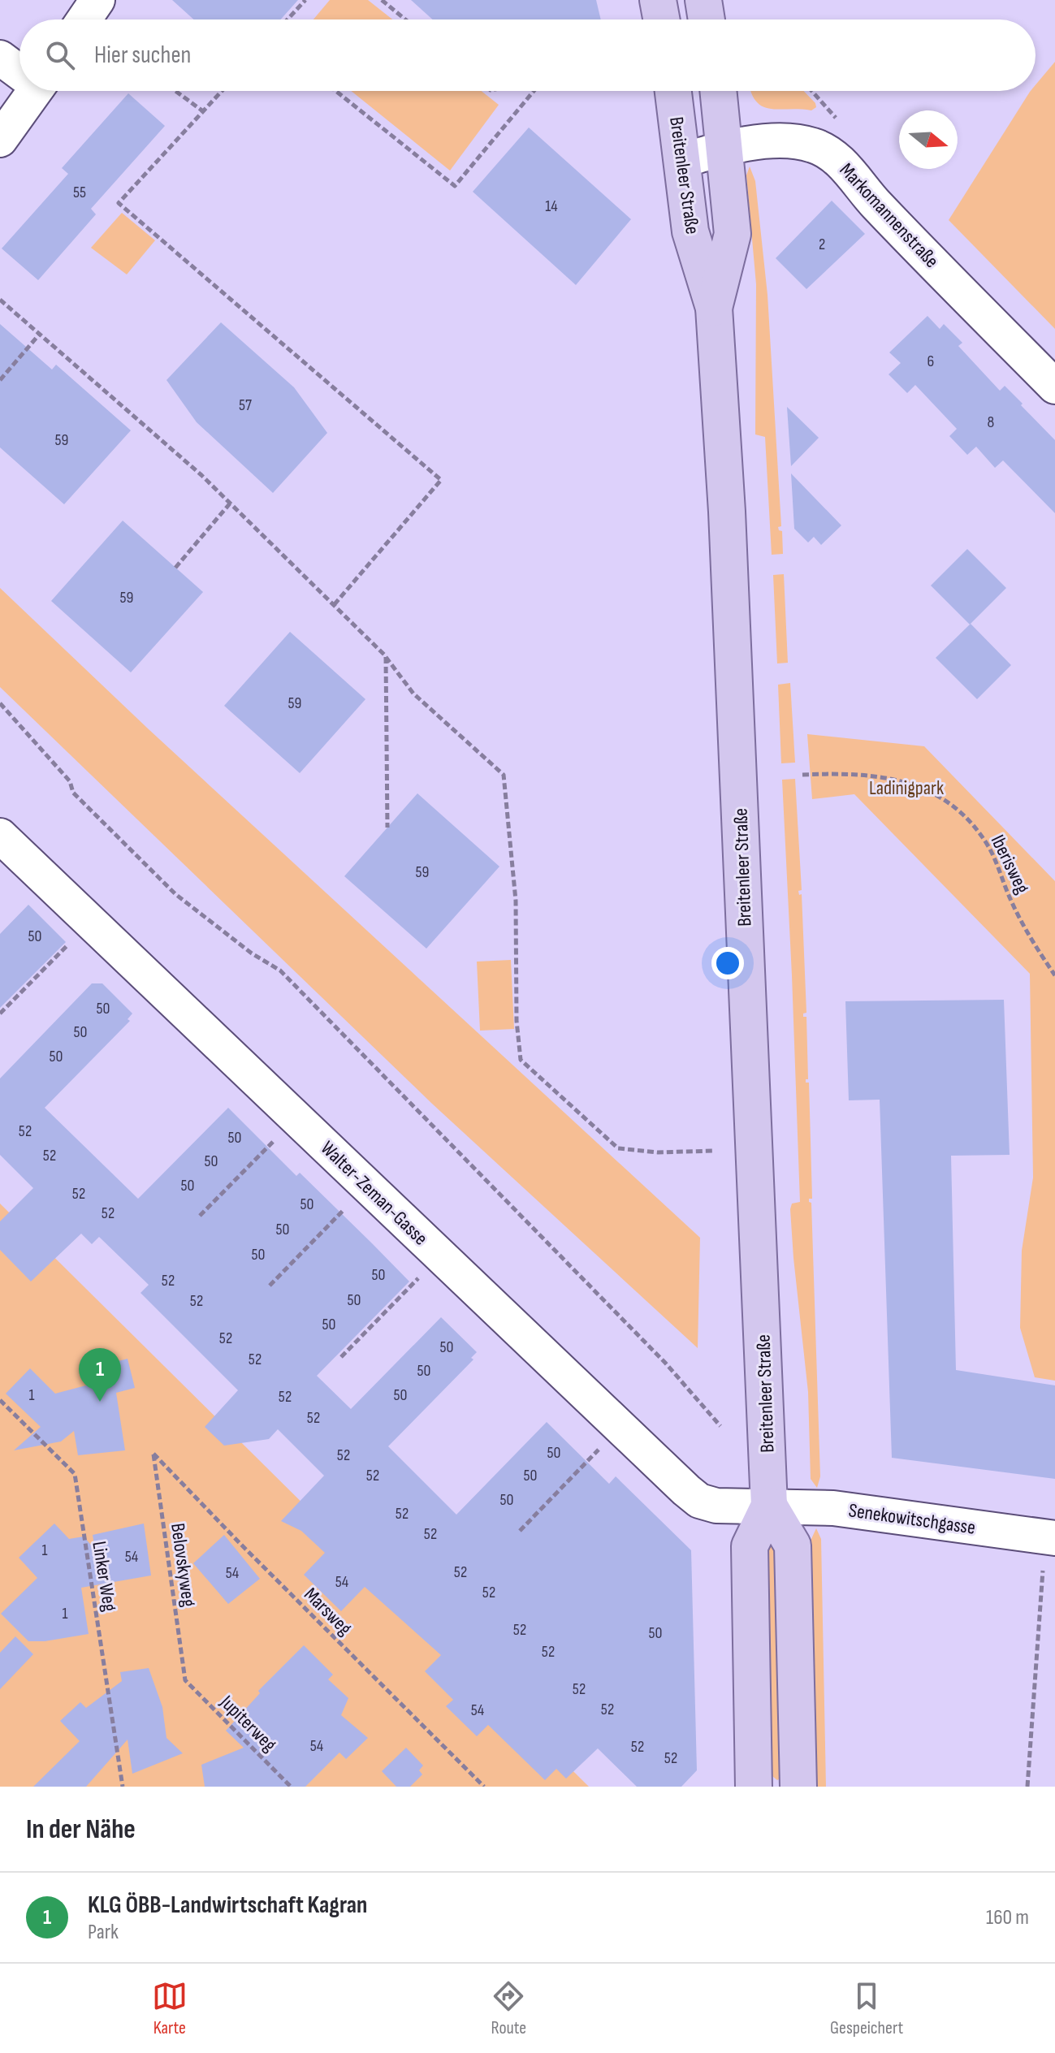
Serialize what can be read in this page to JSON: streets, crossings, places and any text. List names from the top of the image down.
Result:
{
  "streets": {
    "main road": ["Breitenleer Straße"],
    "street": ["Markomannenstraße", "Walter-Zeman-Gasse", "Senekowitschgasse"],
    "path": [
      "Iberisweg",
      "Belovskyweg",
      "Linker Weg",
      "Marsweg",
      "Jupiterweg"
    ]
  },
  "crossings": [
    ["Breitenleer Straße", "Markomannenstraße"],
    ["Breitenleer Straße", "Walter-Zeman-Gasse"],
    ["Breitenleer Straße", "Senekowitschgasse"],
    ["Walter-Zeman-Gasse", "Senekowitschgasse"],
    ["Belovskyweg", "Marsweg"],
    ["Belovskyweg", "Jupiterweg"]
  ],
  "parks": ["Ladinigpark"],
  "house_numbers": [
    "55",
    "14",
    "2",
    "6",
    "57",
    "8",
    "59",
    "59",
    "59",
    "59",
    "50",
    "50",
    "50",
    "50",
    "52",
    "50",
    "52",
    "50",
    "50",
    "52",
    "50",
    "52",
    "50",
    "50",
    "50",
    "52",
    "50",
    "52",
    "50",
    "52",
    "50",
    "52",
    "50",
    "1",
    "50",
    "52",
    "52",
    "50",
    "52",
    "52",
    "50",
    "50",
    "52",
    "52",
    "1",
    "54",
    "52",
    "54",
    "54",
    "52",
    "1",
    "52",
    "50",
    "52",
    "52",
    "52",
    "54",
    "54",
    "52",
    "52"
  ],
  "north": "right",
  "page": {
    "search": "Hier suchen",
    "pins": "1",
    "heading": "In der Nähe",
    "list": [
      {
        "mark": "1",
        "name": "KLG ÖBB-Landwirtschaft Kagran",
        "note": "Park",
        "value": "160 m"
      }
    ],
    "nav": ["Karte", "Route", "Gespeichert"]
  }
}
